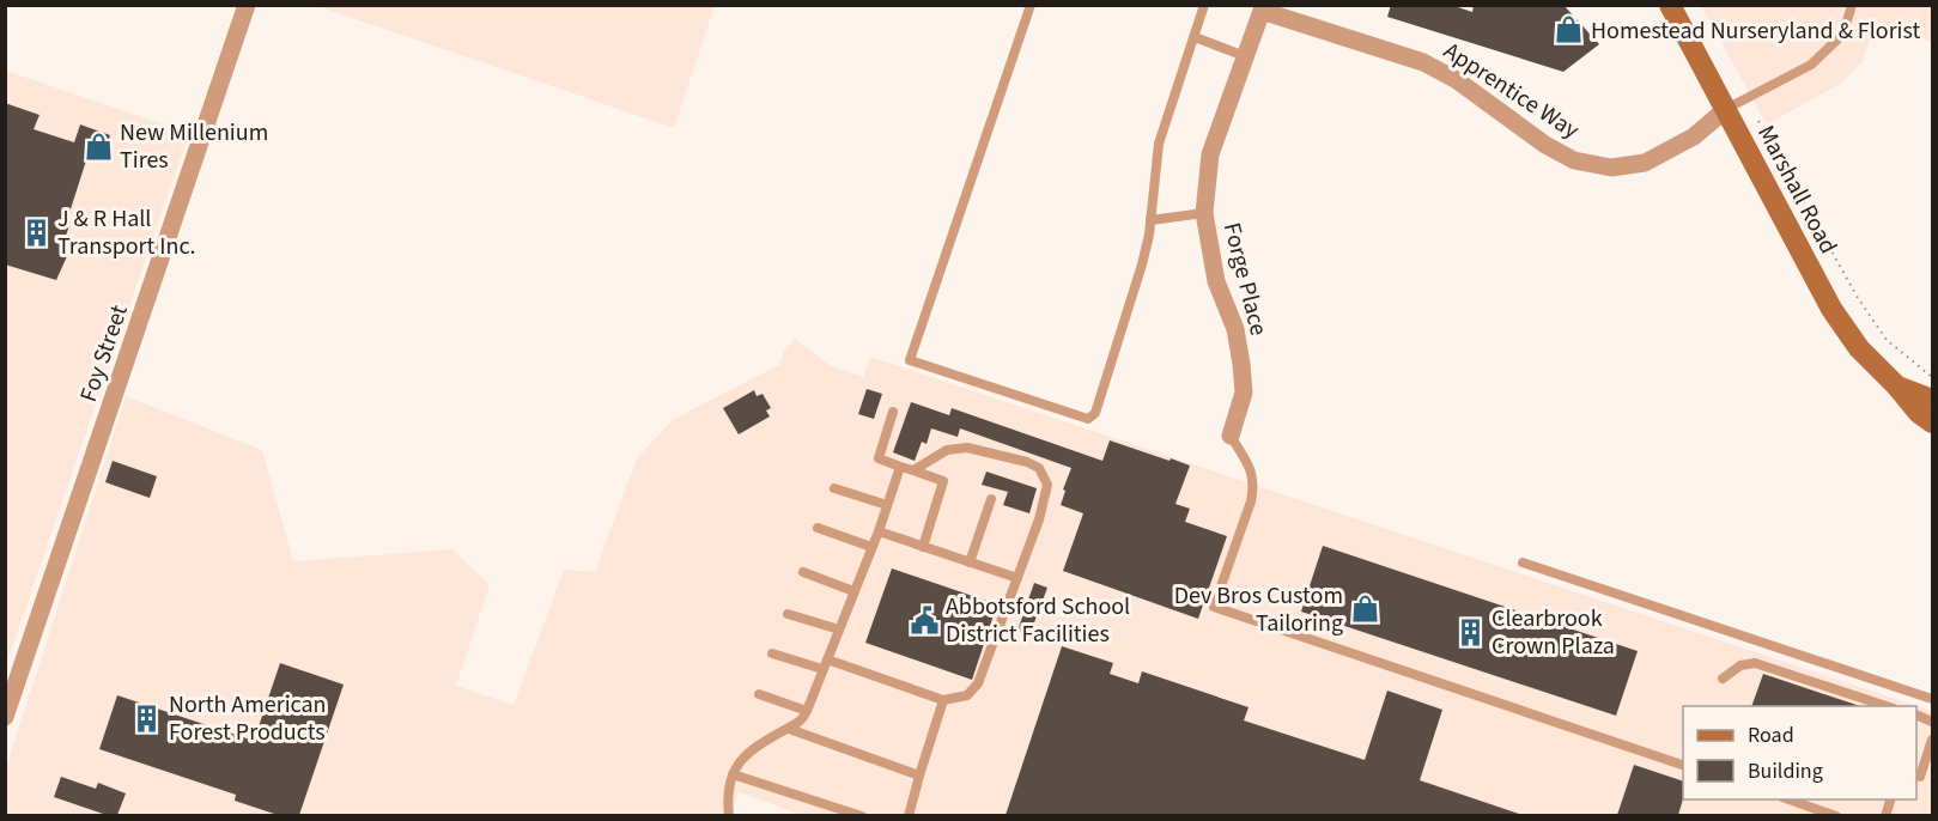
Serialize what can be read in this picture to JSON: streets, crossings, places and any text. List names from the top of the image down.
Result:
{
  "streets": {
    "main road": ["Marshall Road"],
    "street": ["Apprentice Way", "Forge Place", "Foy Street"]
  },
  "crossings": [
    ["Apprentice Way", "Marshall Road"],
    ["Apprentice Way", "Forge Place"]
  ],
  "places": {
    "shop": ["Homestead Nurseryland & Florist", "New Millenium Tires", "Dev Bros Custom Tailoring"],
    "building": ["J & R Hall Transport Inc.", "Clearbrook Crown Plaza", "North American Forest Products"],
    "public building": ["Abbotsford School District Facilities"]
  },
  "legend": ["Road", "Building"]
}
